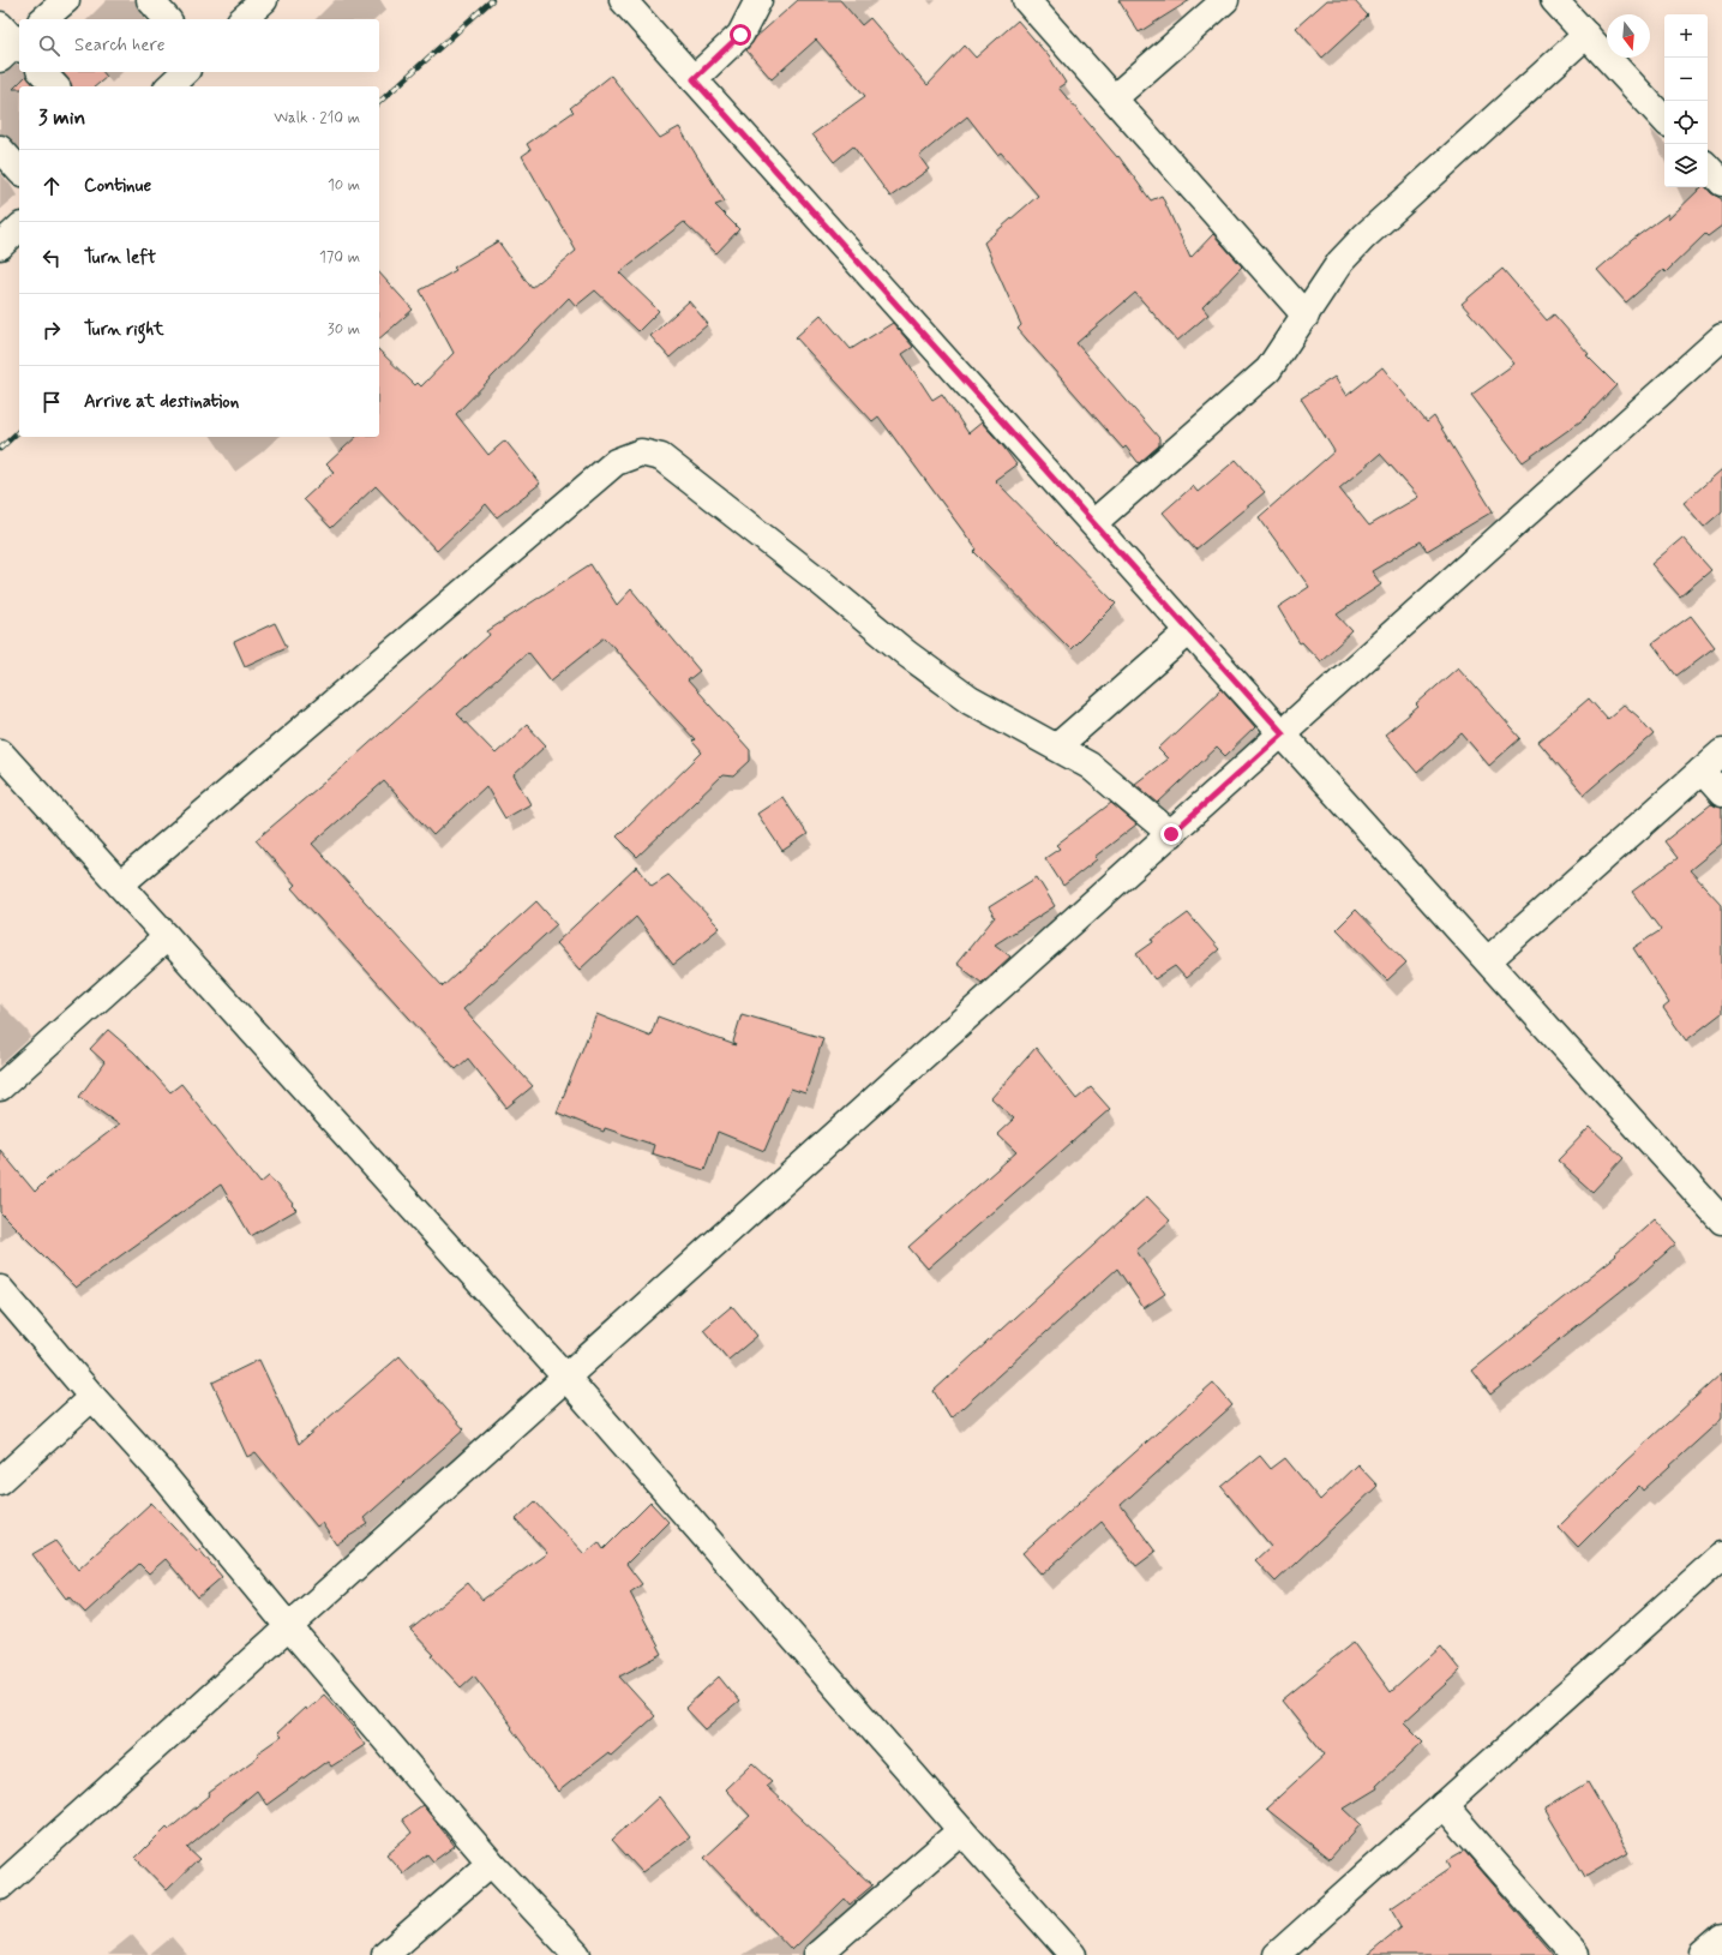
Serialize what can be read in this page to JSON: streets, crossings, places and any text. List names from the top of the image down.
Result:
{
  "north": "bottom",
  "page": {
    "map_buttons": ["+", "−"],
    "search": "Search here",
    "heading": ["3 min", "Walk · 210 m"],
    "list": [
      ["Continue", "10 m"],
      ["Turn left", "170 m"],
      ["Turn right", "30 m"],
      "Arrive at destination"
    ]
  }
}
